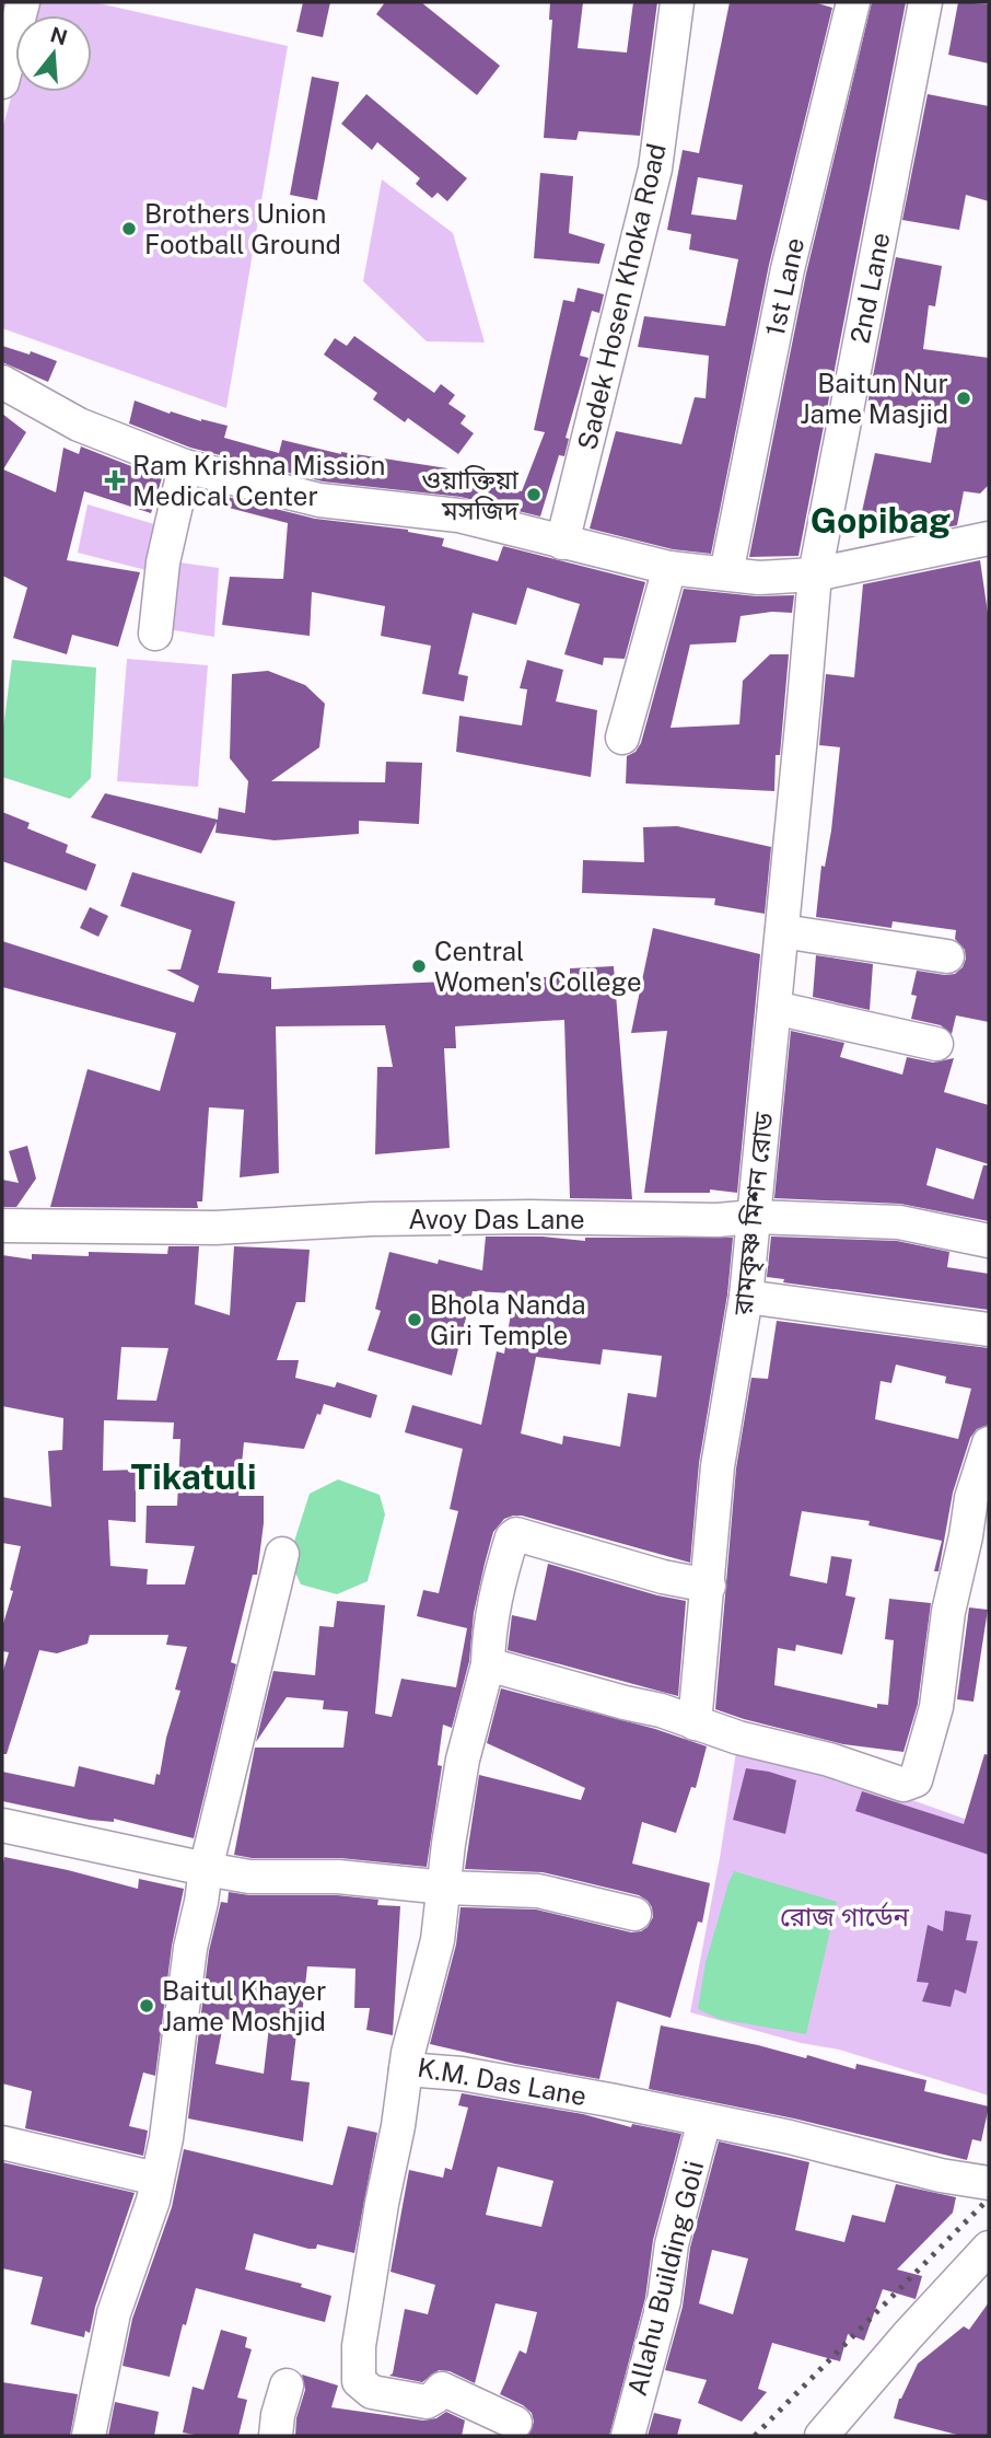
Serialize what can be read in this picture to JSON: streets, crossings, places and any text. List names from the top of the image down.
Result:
{
  "streets": {
    "street": [
      "1st Lane",
      "2nd Lane",
      "Sadek Hosen Khoka Road",
      "রামকৃষ্ণ মিশন রোড",
      "Avoy Das Lane",
      "K.M. Das Lane",
      "Allahu Building Goli"
    ]
  },
  "crossings": [
    ["2nd Lane", "রামকৃষ্ণ মিশন রোড"],
    ["রামকৃষ্ণ মিশন রোড", "Avoy Das Lane"],
    ["রামকৃষ্ণ মিশন রোড", "K.M. Das Lane"],
    ["K.M. Das Lane", "Allahu Building Goli"]
  ],
  "districts": ["Gopibag", "Tikatuli"],
  "parks": ["রোজ গার্ডেন"],
  "places": {
    "other": [
      "Brothers Union Football Ground",
      "Baitun Nur Jame Masjid",
      "ওয়াক্তিয়া মসজিদ",
      "Central Women's College",
      "Bhola Nanda Giri Temple",
      "Baitul Khayer Jame Moshjid"
    ],
    "health": ["Ram Krishna Mission Medical Center"]
  },
  "north": "top"
}
